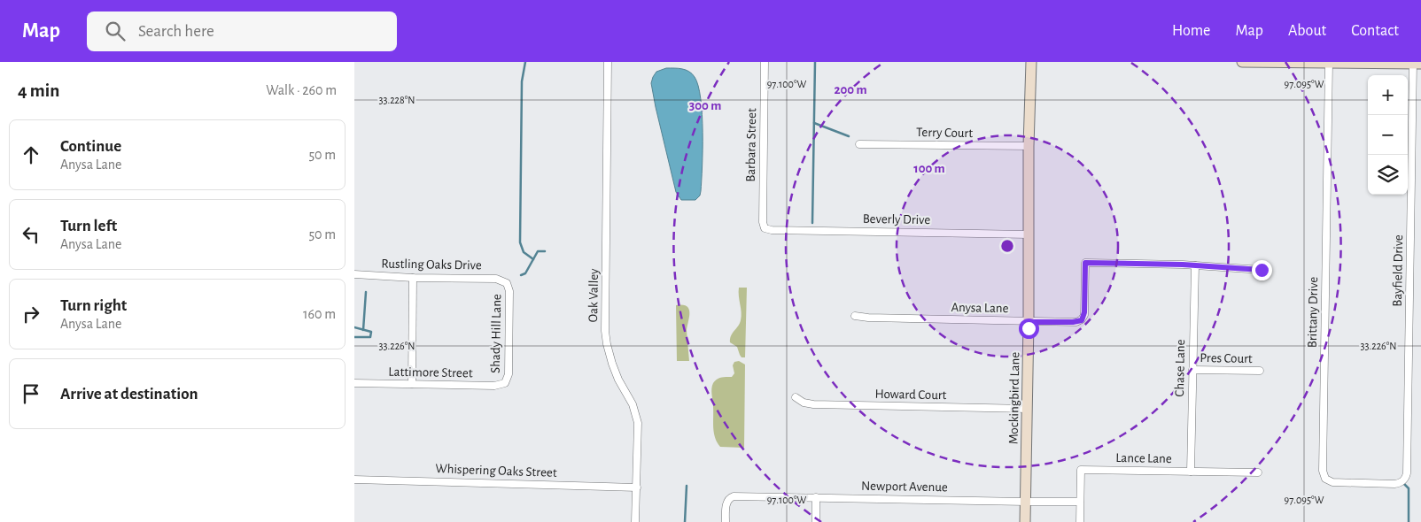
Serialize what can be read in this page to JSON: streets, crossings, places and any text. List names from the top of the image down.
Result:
{
  "streets": {
    "street": [
      "Terry Court",
      "Barbara Street",
      "Beverly Drive",
      "Rustling Oaks Drive",
      "Bayfield Drive",
      "Oak Valley",
      "Anysa Lane",
      "Brittany Drive",
      "Shady Hill Lane",
      "Pres Court",
      "Chase Lane",
      "Lattimore Street",
      "Howard Court",
      "Mockingbird Lane",
      "Lance Lane",
      "Whispering Oaks Street",
      "Newport Avenue"
    ]
  },
  "crossings": [
    ["Terry Court", "Mockingbird Lane"],
    ["Barbara Street", "Beverly Drive"],
    ["Beverly Drive", "Mockingbird Lane"],
    ["Rustling Oaks Drive", "Shady Hill Lane"],
    ["Bayfield Drive", "Brittany Drive"],
    ["Oak Valley", "Whispering Oaks Street"],
    ["Anysa Lane", "Chase Lane"],
    ["Anysa Lane", "Mockingbird Lane"],
    ["Shady Hill Lane", "Lattimore Street"],
    ["Pres Court", "Chase Lane"],
    ["Chase Lane", "Lance Lane"],
    ["Howard Court", "Mockingbird Lane"],
    ["Mockingbird Lane", "Newport Avenue"],
    ["Lance Lane", "Newport Avenue"]
  ],
  "page": {
    "header": "Map",
    "search": "Search here",
    "nav": [
      "Home",
      "Map",
      "About",
      "Contact"
    ],
    "heading": ["4 min", "Walk · 260 m"],
    "map_buttons": ["+", "−"],
    "list": [
      ["Continue", "Anysa Lane", "50 m"],
      ["Turn left", "Anysa Lane", "50 m"],
      ["Turn right", "Anysa Lane", "160 m"],
      "Arrive at destination"
    ]
  },
  "coordinates": [
    "97.100°W",
    "97.095°W",
    "33.228°N",
    "33.226°N"
  ],
  "rings": ["200 m", "300 m", "100 m"]
}
